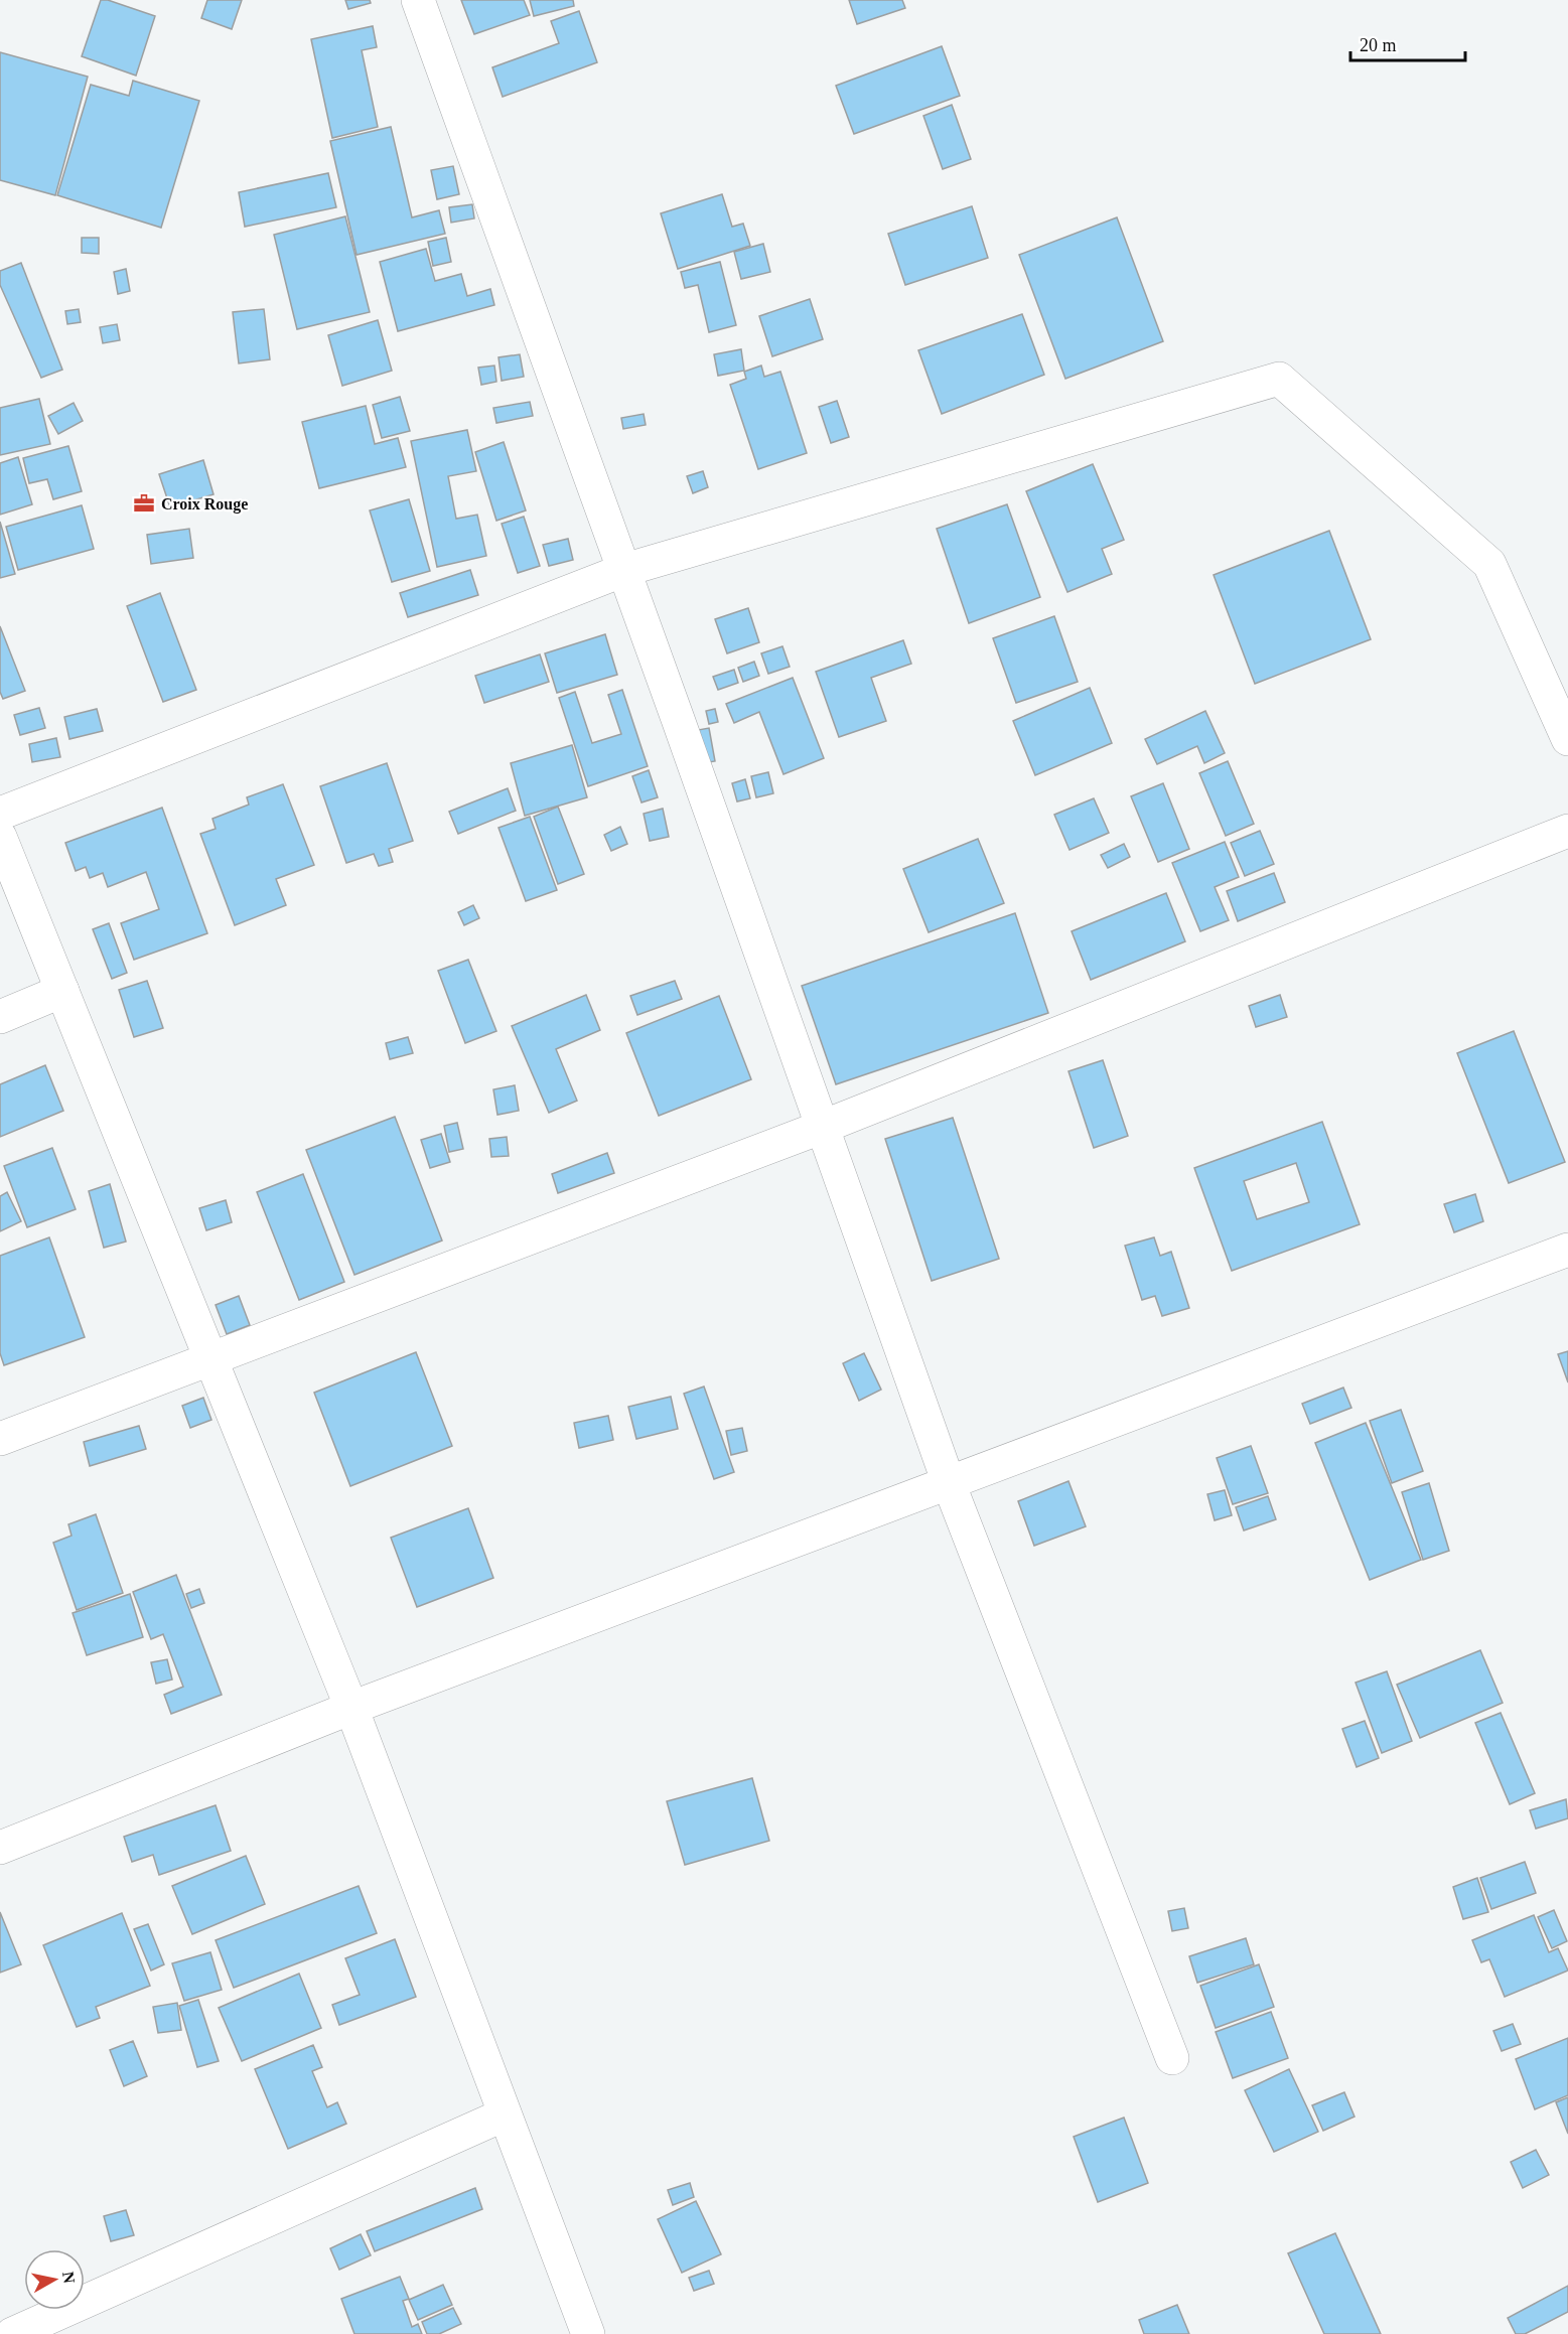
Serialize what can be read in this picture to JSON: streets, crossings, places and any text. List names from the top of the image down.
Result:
{
  "places": {
    "office": ["Croix Rouge"]
  },
  "scale_bar": "20 m",
  "north": "right"
}
